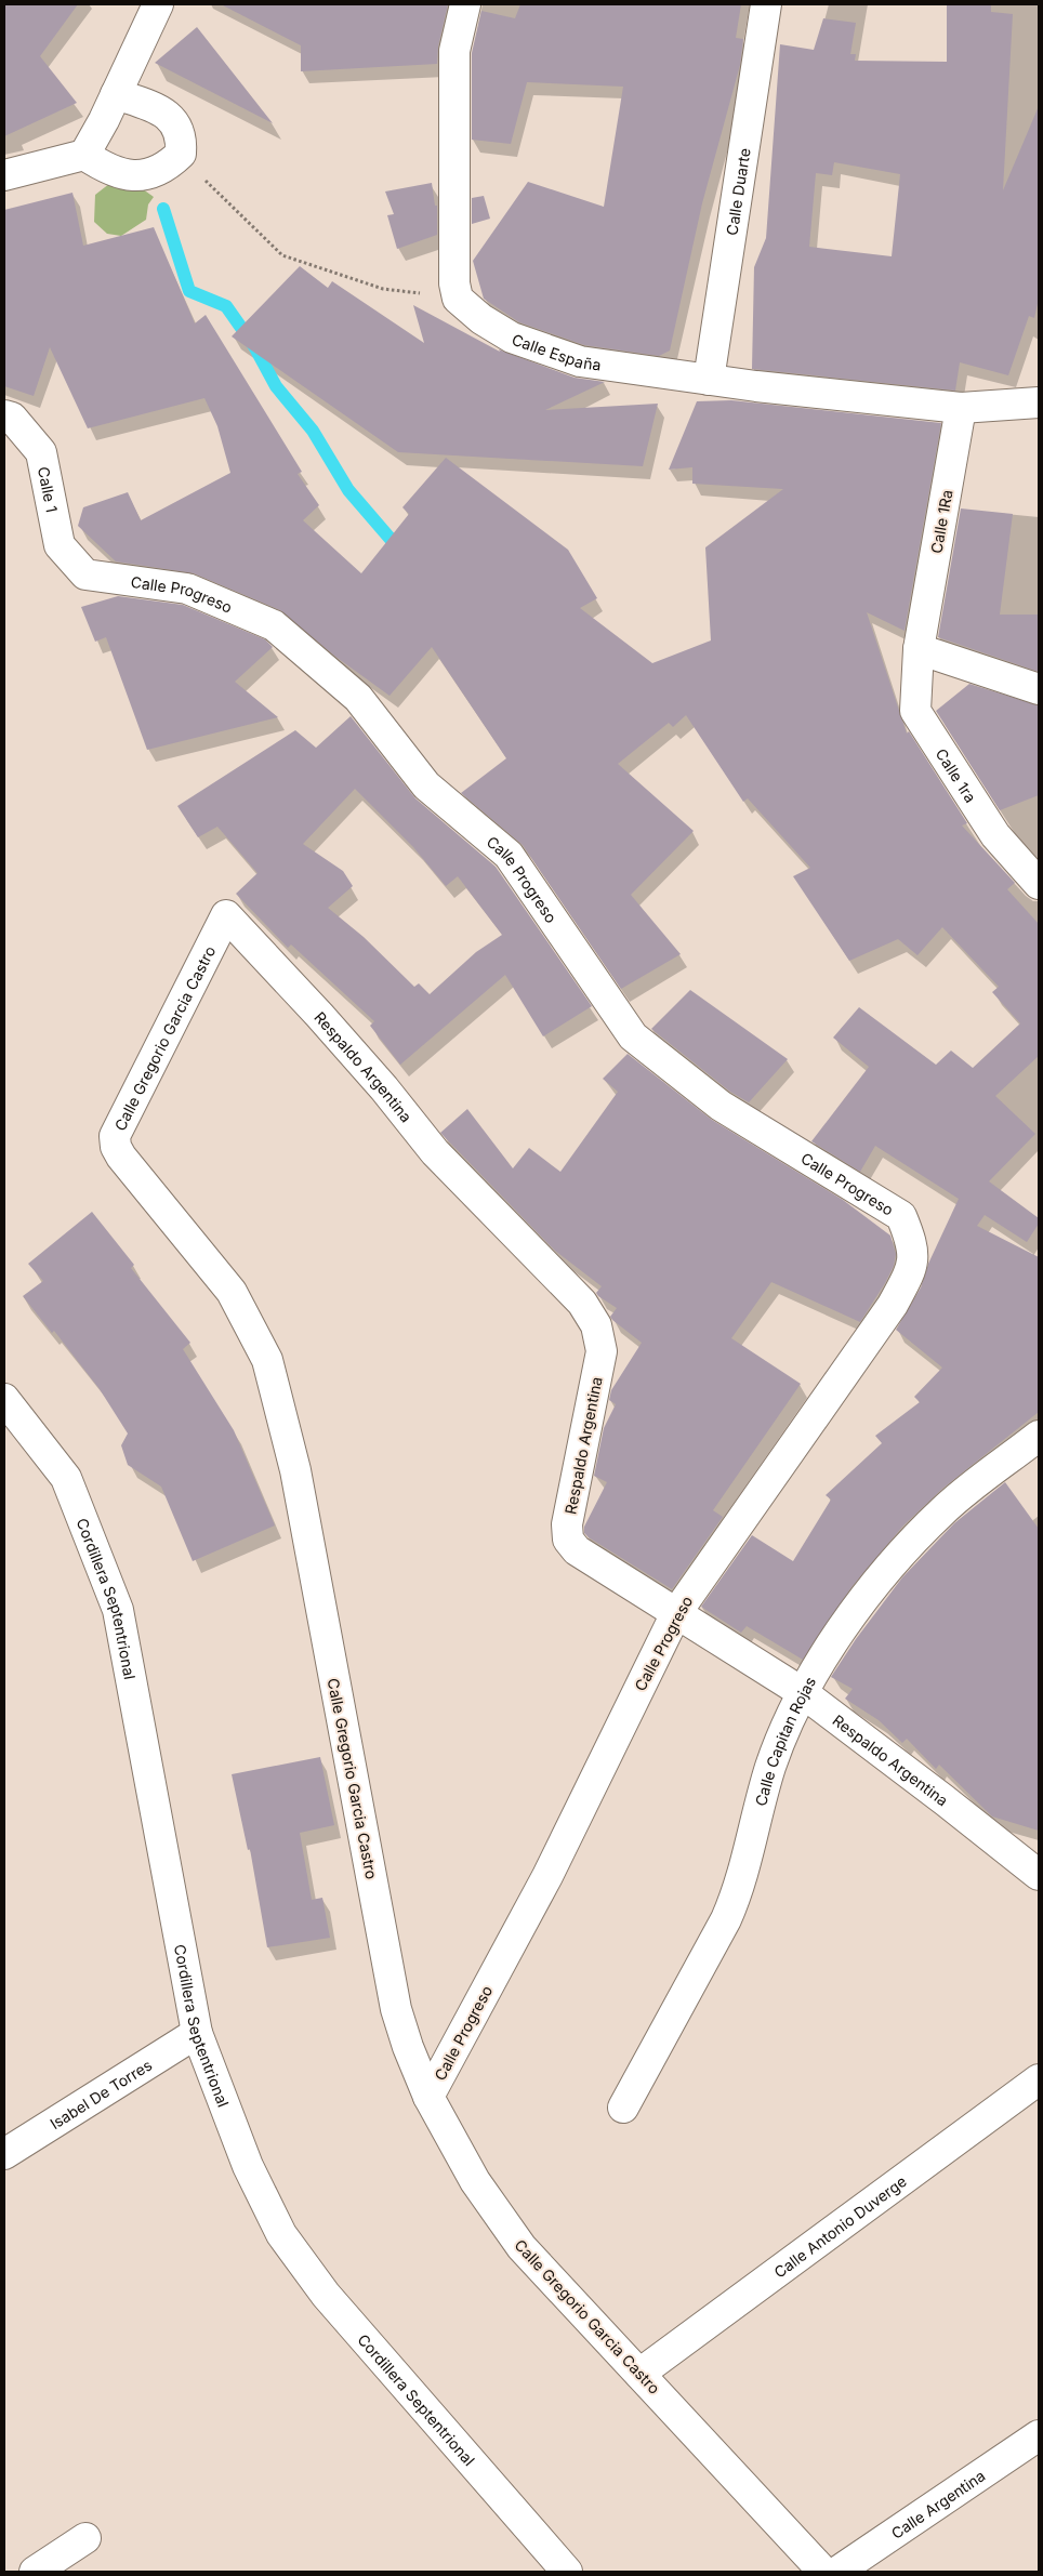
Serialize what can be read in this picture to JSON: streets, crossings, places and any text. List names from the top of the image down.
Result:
{
  "streets": {
    "street": [
      "Calle Duarte",
      "Calle España",
      "Calle 1",
      "Calle 1Ra",
      "Calle Progreso",
      "Calle 1ra",
      "Calle Gregorio Garcia Castro",
      "Respaldo Argentina",
      "Cordillera Septentrional",
      "Calle Capitan Rojas",
      "Isabel De Torres",
      "Calle Antonio Duverge",
      "Calle Argentina"
    ]
  },
  "crossings": [
    ["Calle Duarte", "Calle España"],
    ["Calle España", "Calle 1Ra"],
    ["Calle 1", "Calle Progreso"],
    ["Calle 1Ra", "Calle 1ra"],
    ["Calle Progreso", "Calle Gregorio Garcia Castro"],
    ["Calle Progreso", "Respaldo Argentina"],
    ["Calle Gregorio Garcia Castro", "Respaldo Argentina"],
    ["Calle Gregorio Garcia Castro", "Calle Antonio Duverge"],
    ["Respaldo Argentina", "Calle Capitan Rojas"],
    ["Cordillera Septentrional", "Isabel De Torres"]
  ]
}
